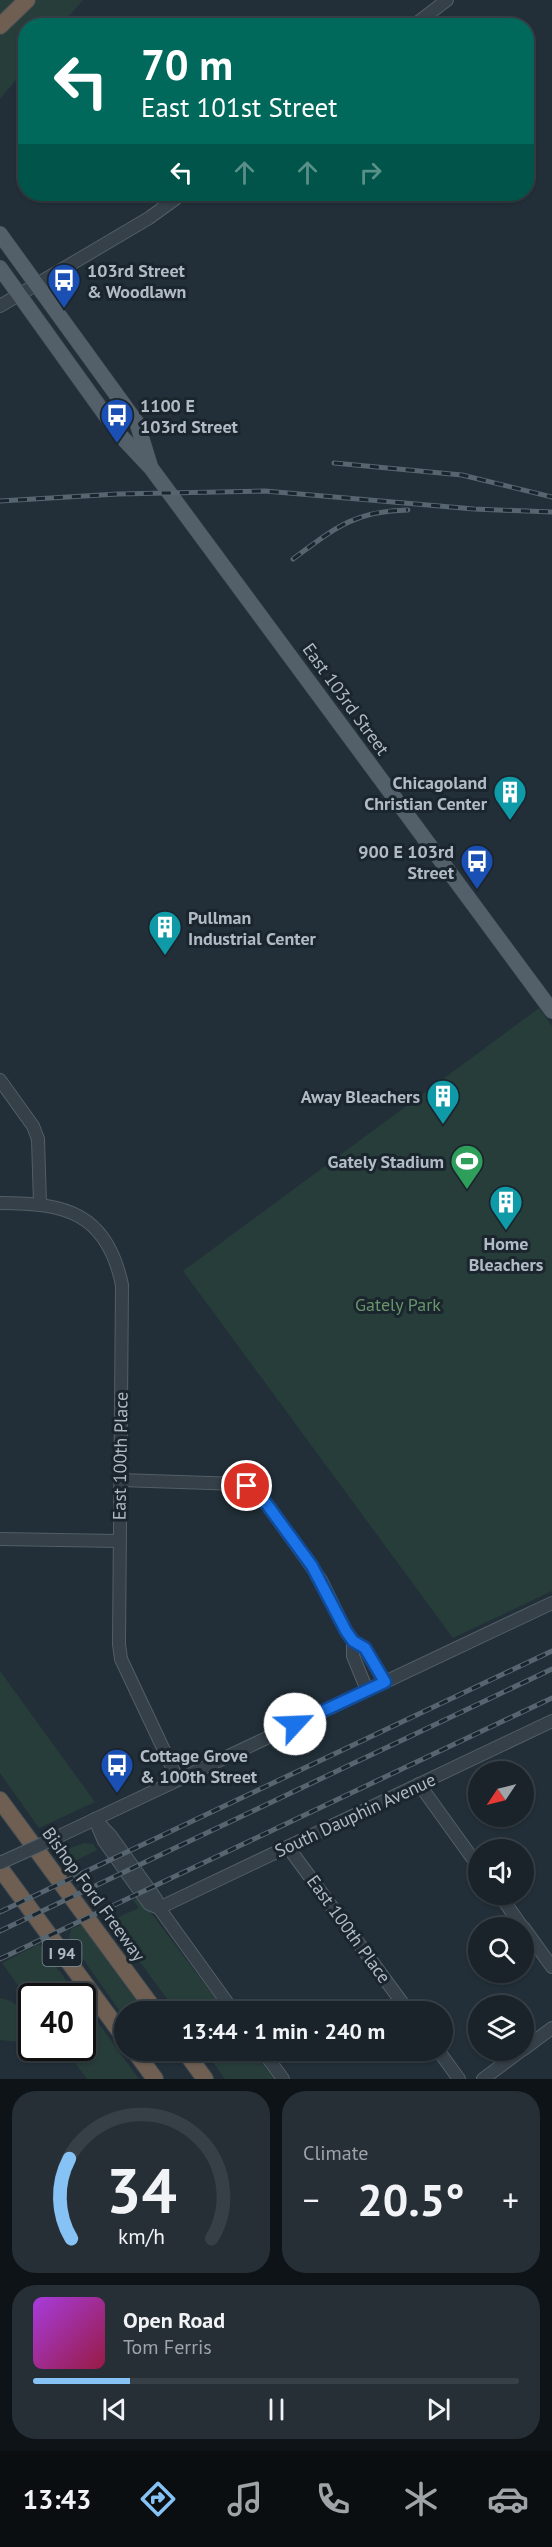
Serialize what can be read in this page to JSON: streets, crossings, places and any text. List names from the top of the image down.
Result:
{
  "streets": {
    "highway": ["Bishop Ford Freeway", "I 94"],
    "main road": ["East 103rd Street"],
    "street": ["East 100th Place", "South Dauphin Avenue"]
  },
  "crossings": [
    ["East 100th Place", "South Dauphin Avenue"]
  ],
  "parks": ["Gately Park"],
  "places": {
    "bus stop": [
      "103rd Street & Woodlawn",
      "1100 E 103rd Street",
      "900 E 103rd Street",
      "Cottage Grove & 100th Street"
    ],
    "building": [
      "Chicagoland Christian Center",
      "Pullman Industrial Center",
      "Away Bleachers",
      "Home Bleachers"
    ],
    "sports": ["Gately Stadium"]
  },
  "north": "bottom left",
  "page": {
    "turn": ["70 m", "East 101st Street"],
    "limit": "40",
    "trip": "13:44 · 1 min · 240 m",
    "tile": "Climate",
    "heat": ["−", "20.5°", "+"],
    "song": ["Open Road", "Tom Ferris"],
    "tabs": "13:43",
    "gauge": ["34", "km/h"]
  }
}
